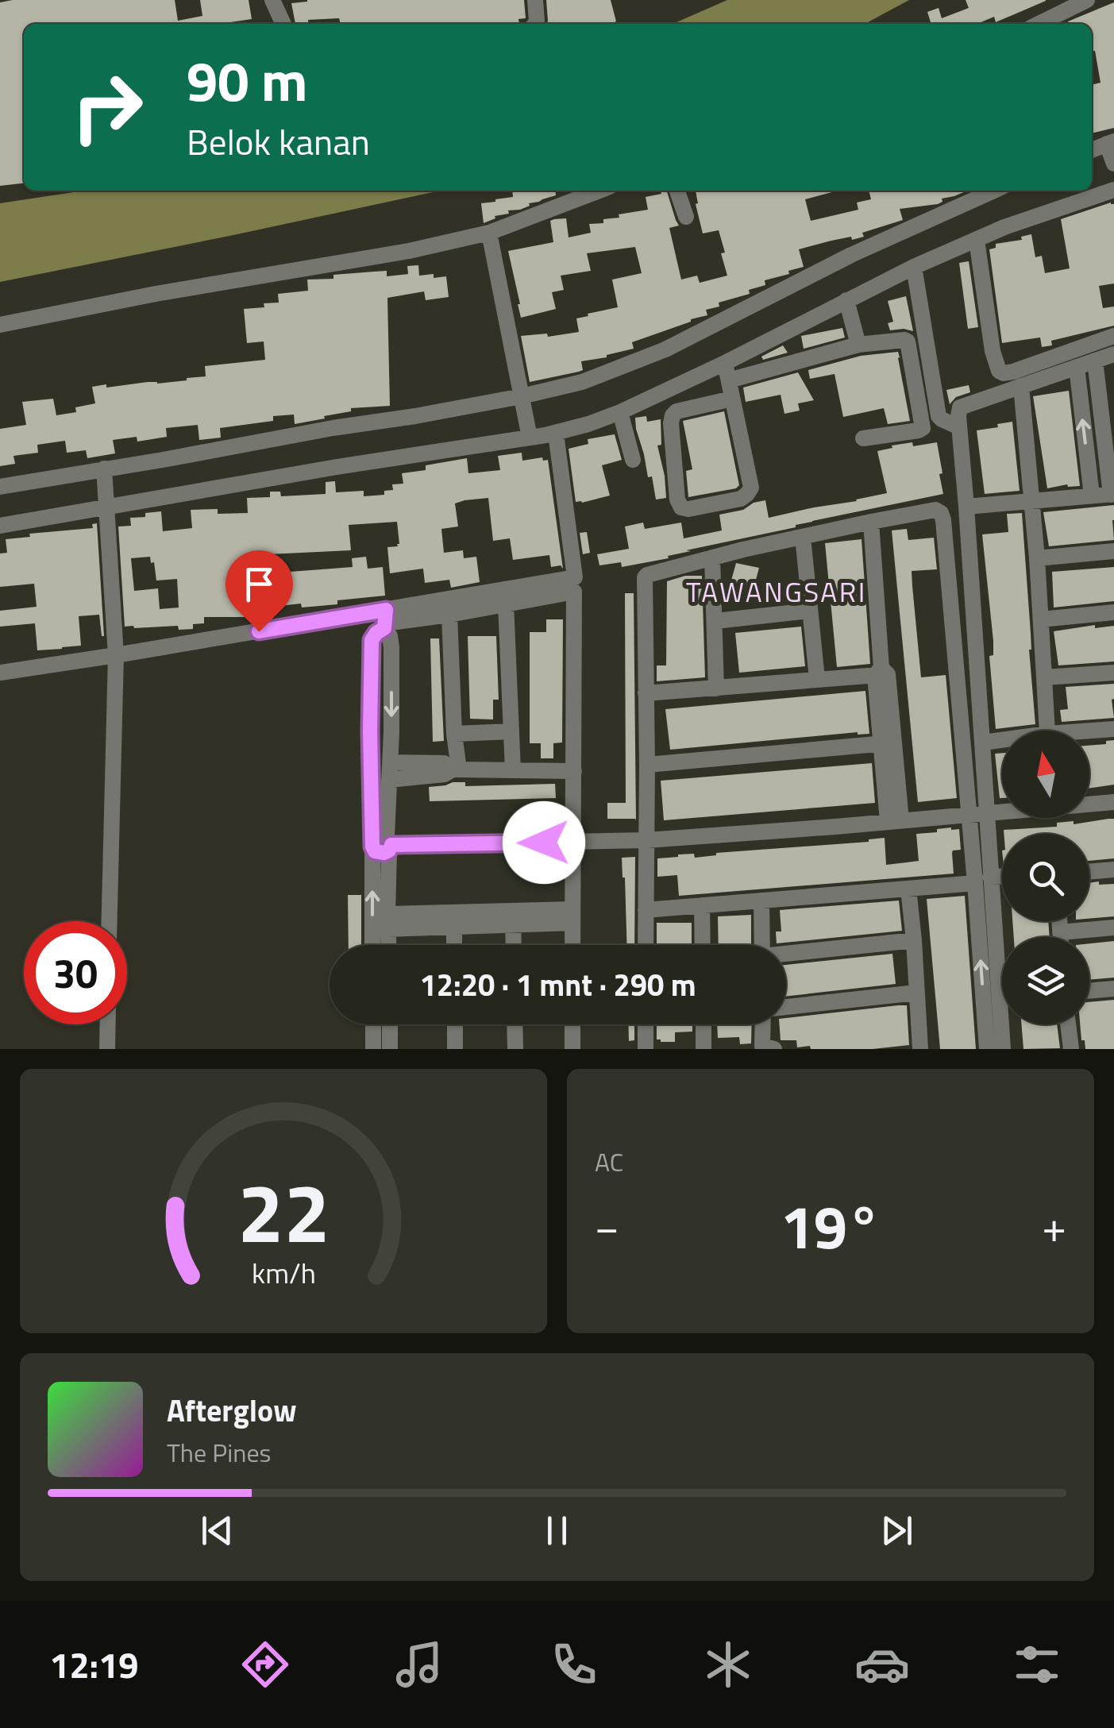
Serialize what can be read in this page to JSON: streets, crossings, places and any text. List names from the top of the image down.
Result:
{
  "districts": ["TAWANGSARI"],
  "north": "top",
  "page": {
    "turn": ["90 m", "Belok kanan"],
    "limit": "30",
    "trip": "12:20 · 1 mnt · 290 m",
    "tile": "AC",
    "heat": ["−", "19°", "+"],
    "song": ["Afterglow", "The Pines"],
    "tabs": "12:19",
    "gauge": ["22", "km/h"]
  }
}
